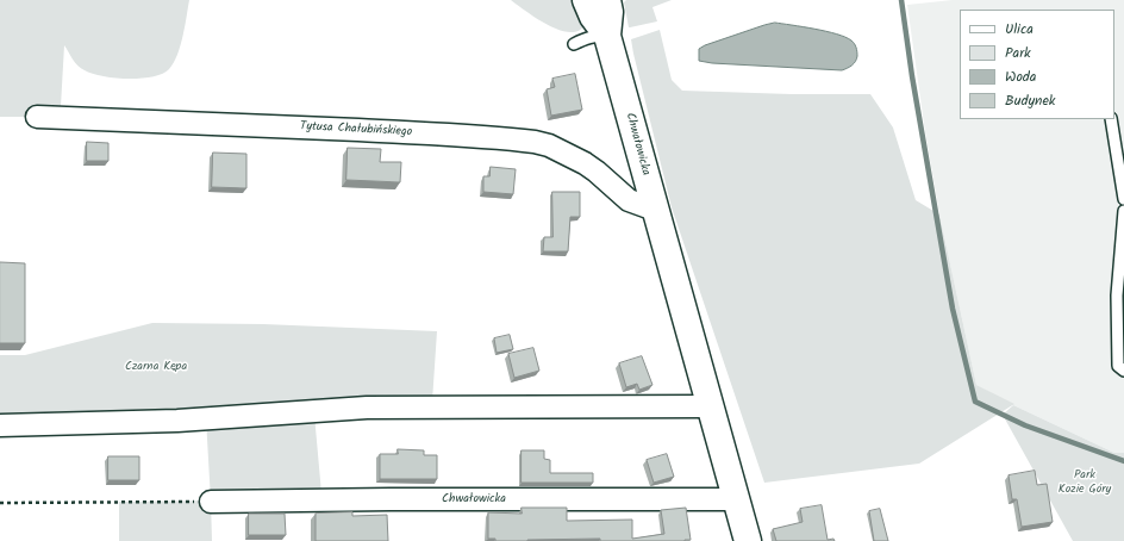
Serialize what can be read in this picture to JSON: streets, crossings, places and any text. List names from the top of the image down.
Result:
{
  "streets": {
    "main road": ["Chwałowicka"],
    "street": ["Tytusa Chałubińskiego"]
  },
  "crossings": [
    ["Tytusa Chałubińskiego", "Chwałowicka"]
  ],
  "parks": ["Czarna Kępa", "Park Kozie Góry"],
  "legend": [
    "Ulica",
    "Park",
    "Woda",
    "Budynek"
  ]
}
